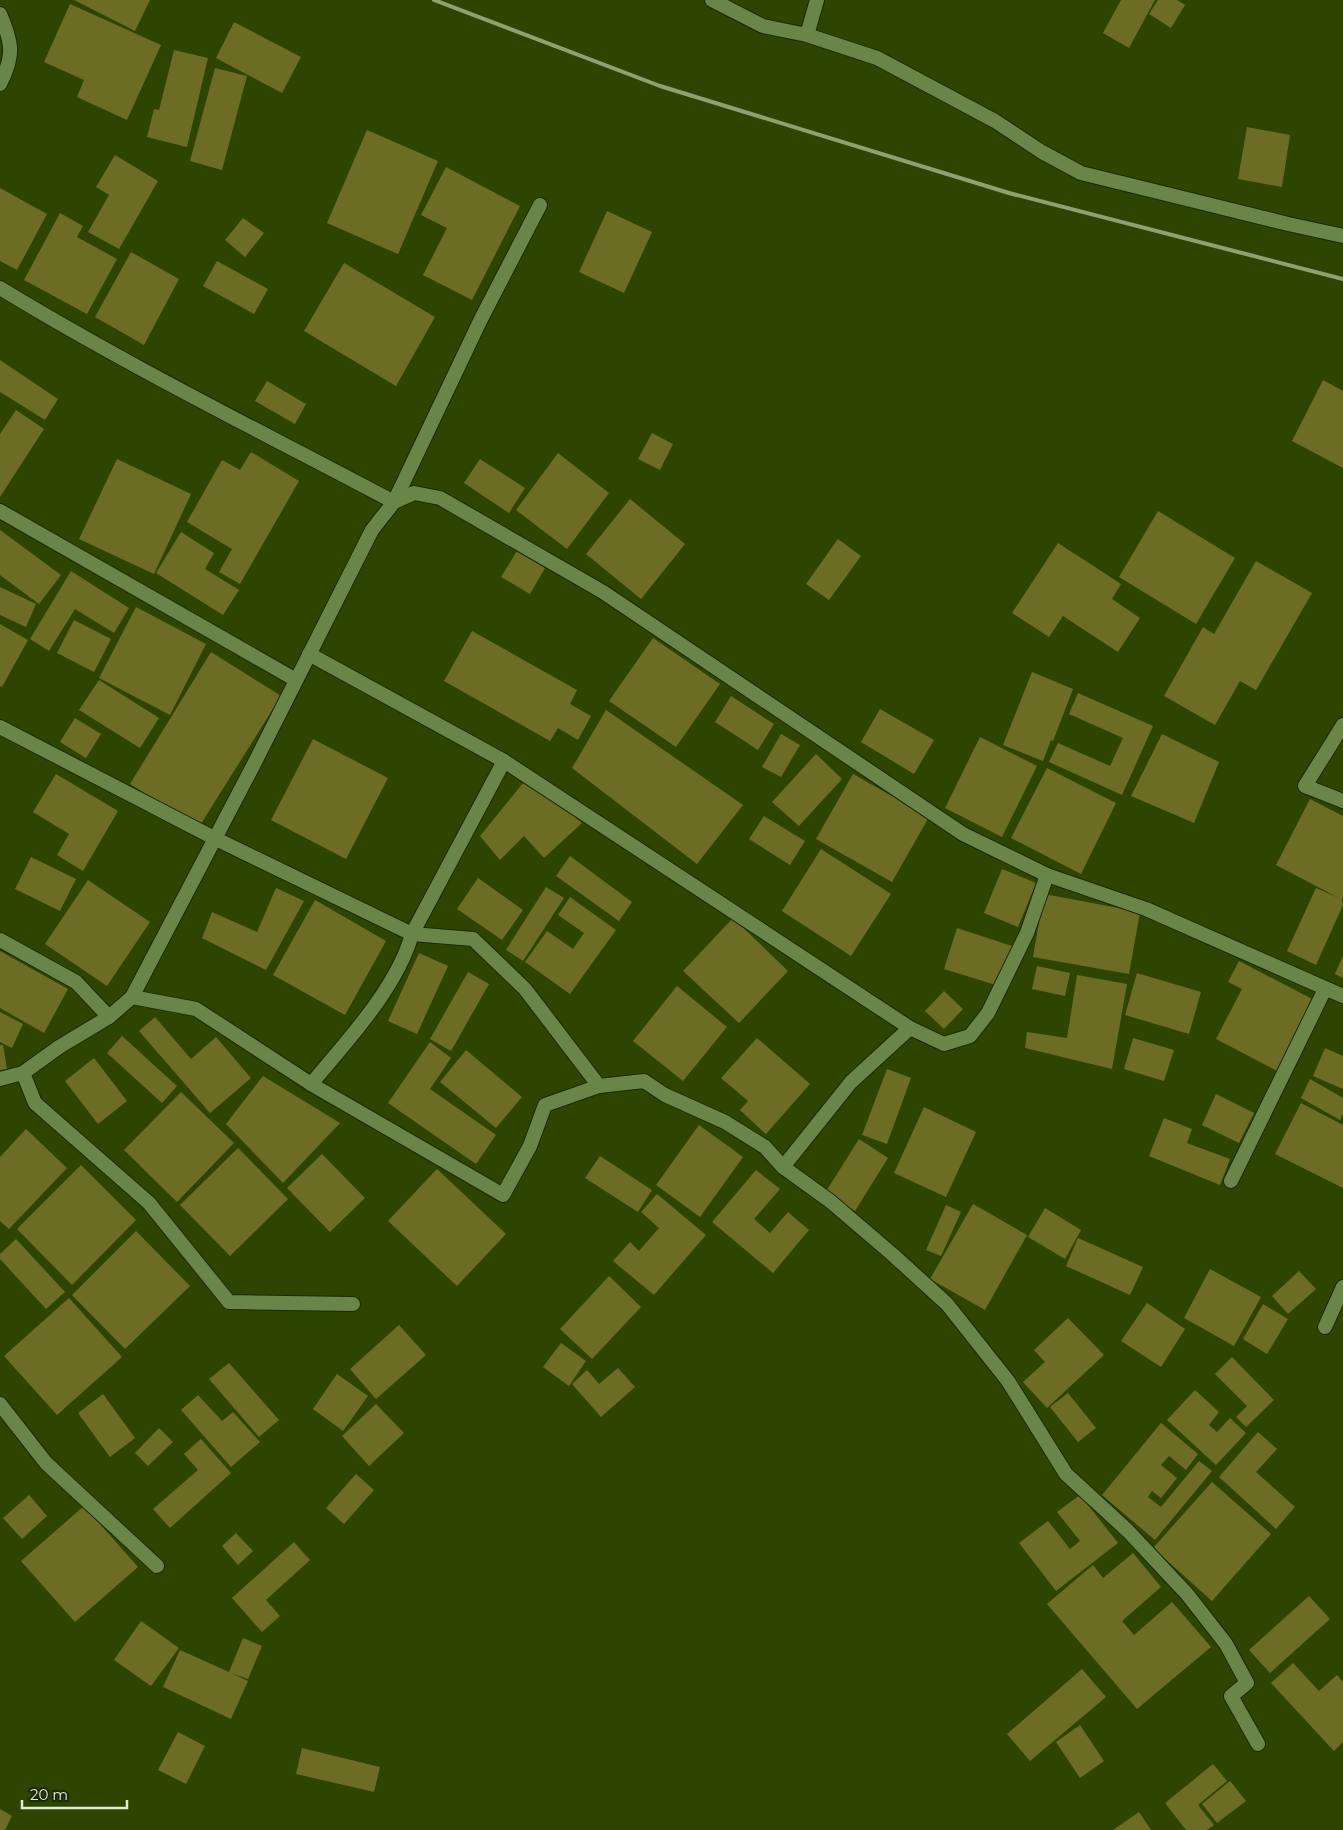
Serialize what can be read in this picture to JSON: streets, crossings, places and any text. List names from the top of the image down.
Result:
{
  "scale_bar": "20 m"
}
